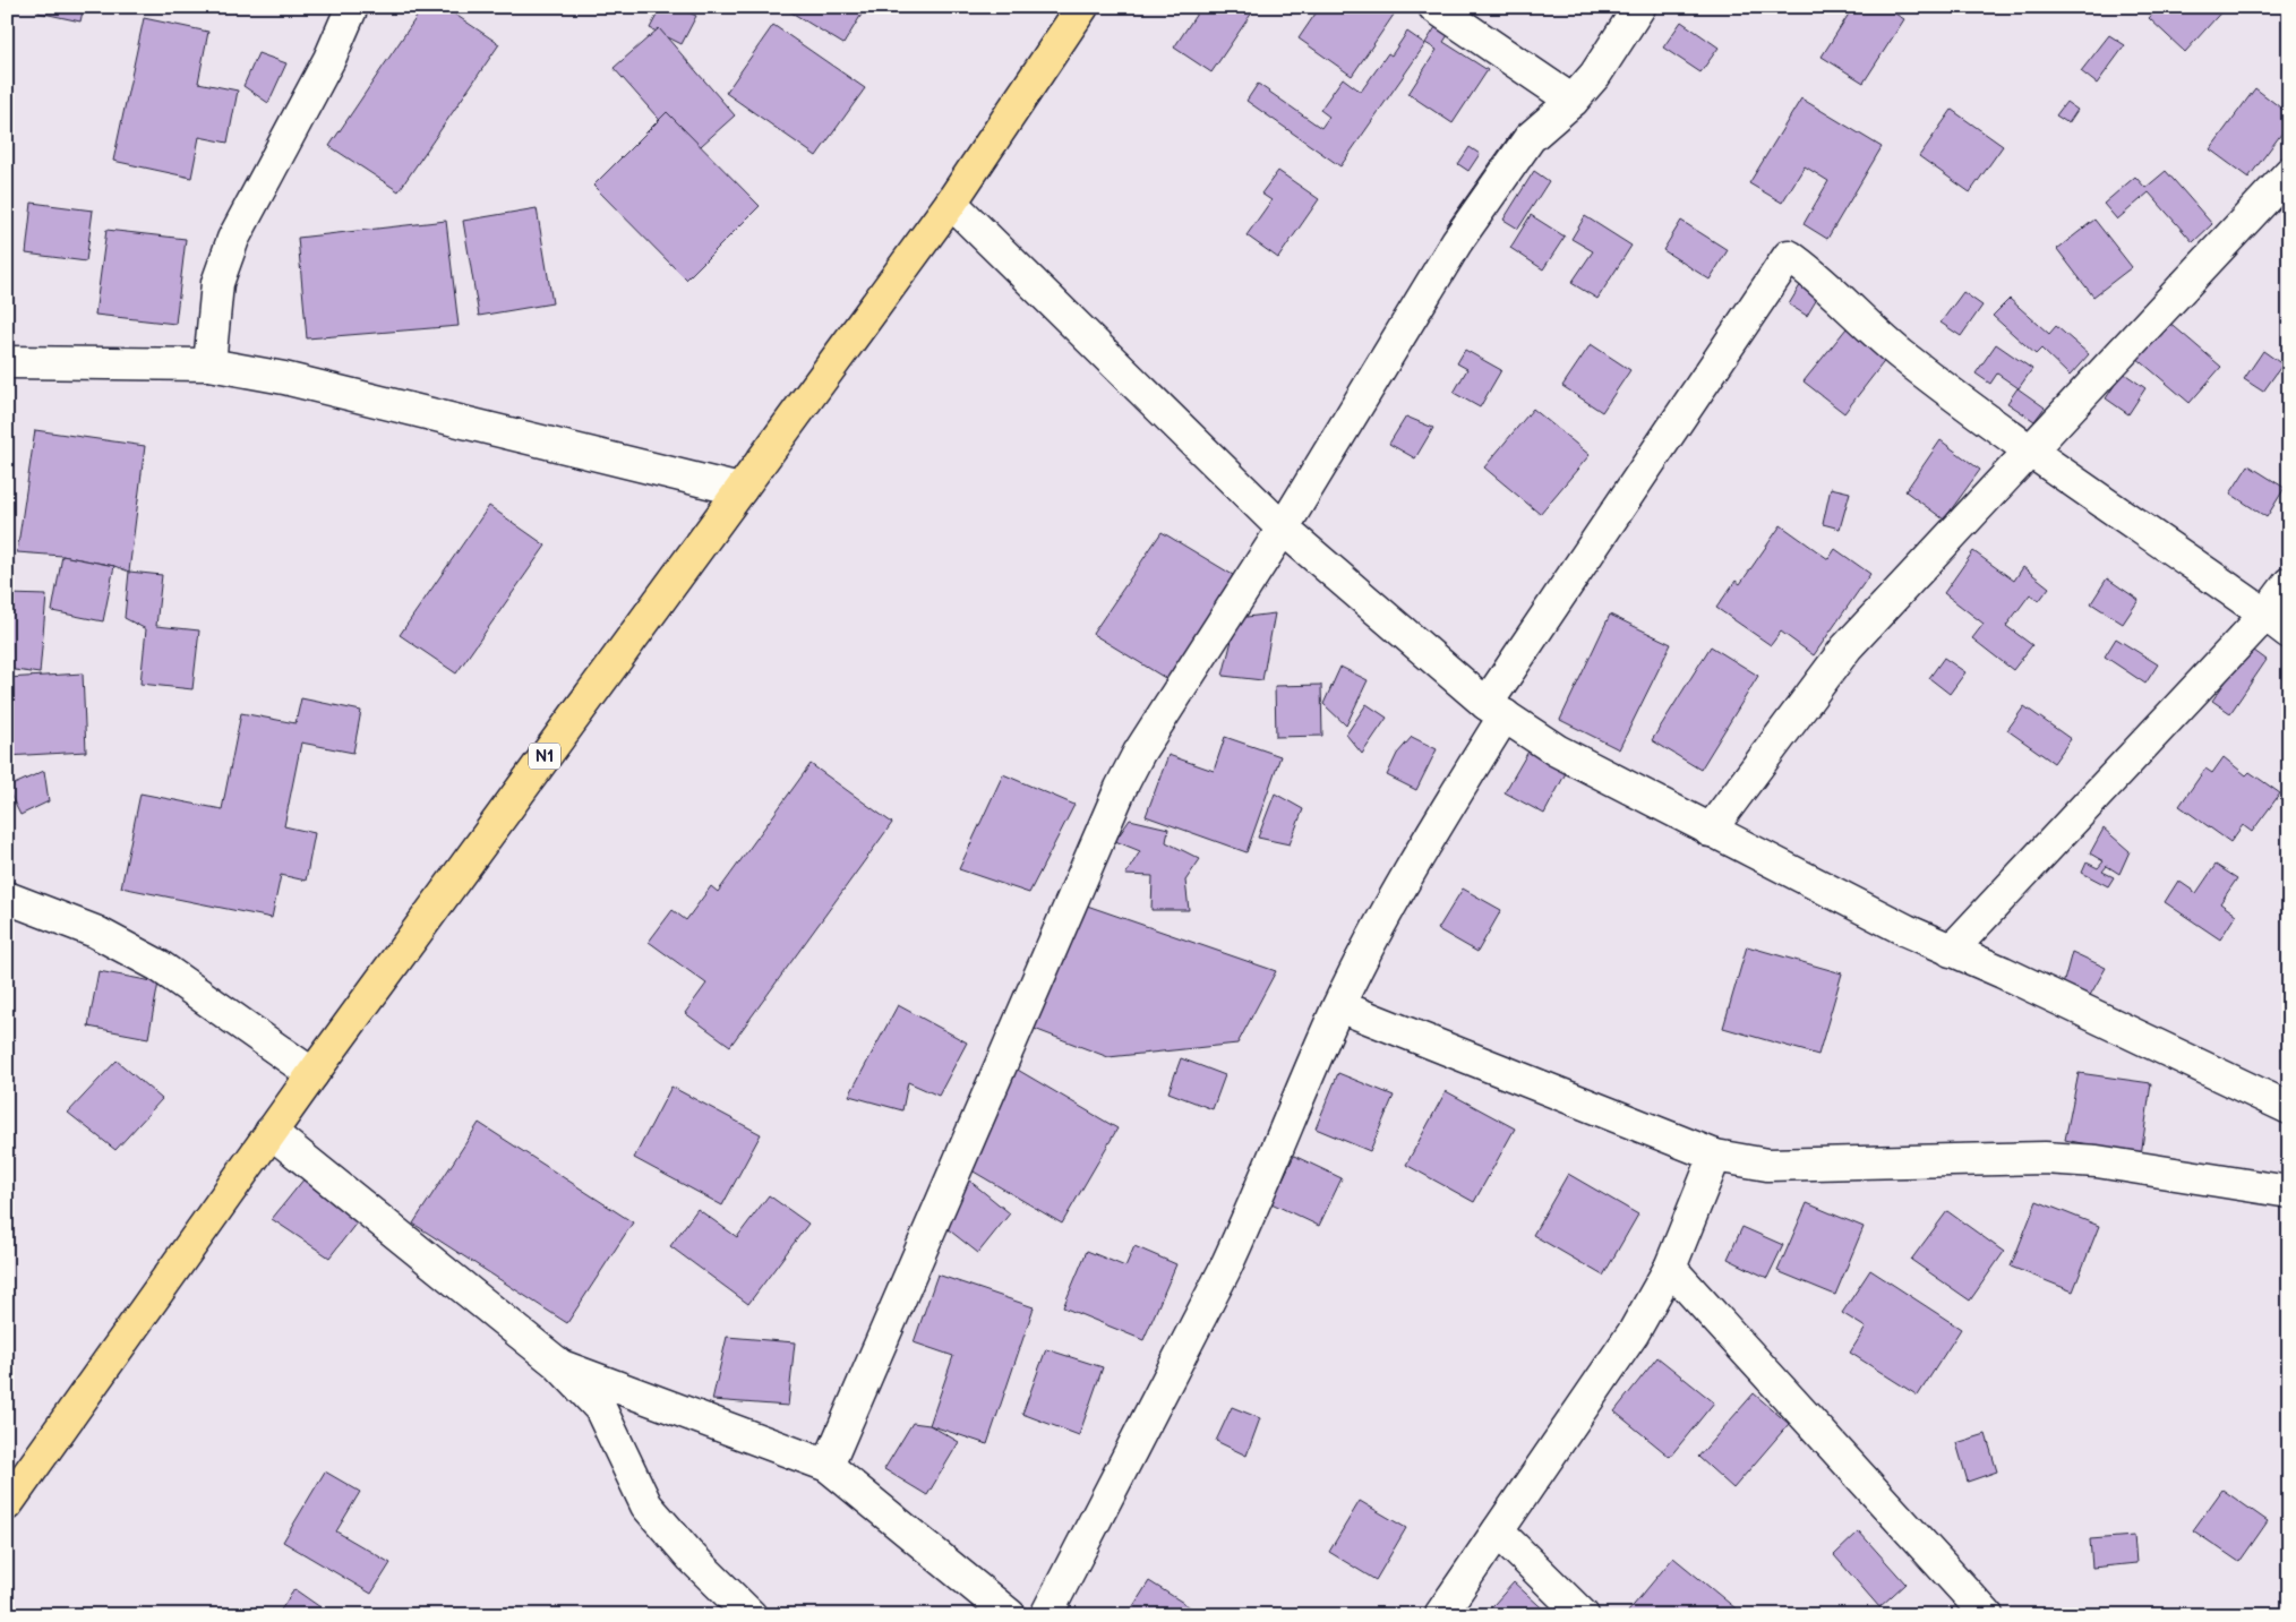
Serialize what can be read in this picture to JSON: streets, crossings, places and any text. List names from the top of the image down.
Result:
{
  "streets": {
    "highway": ["N1"]
  }
}
